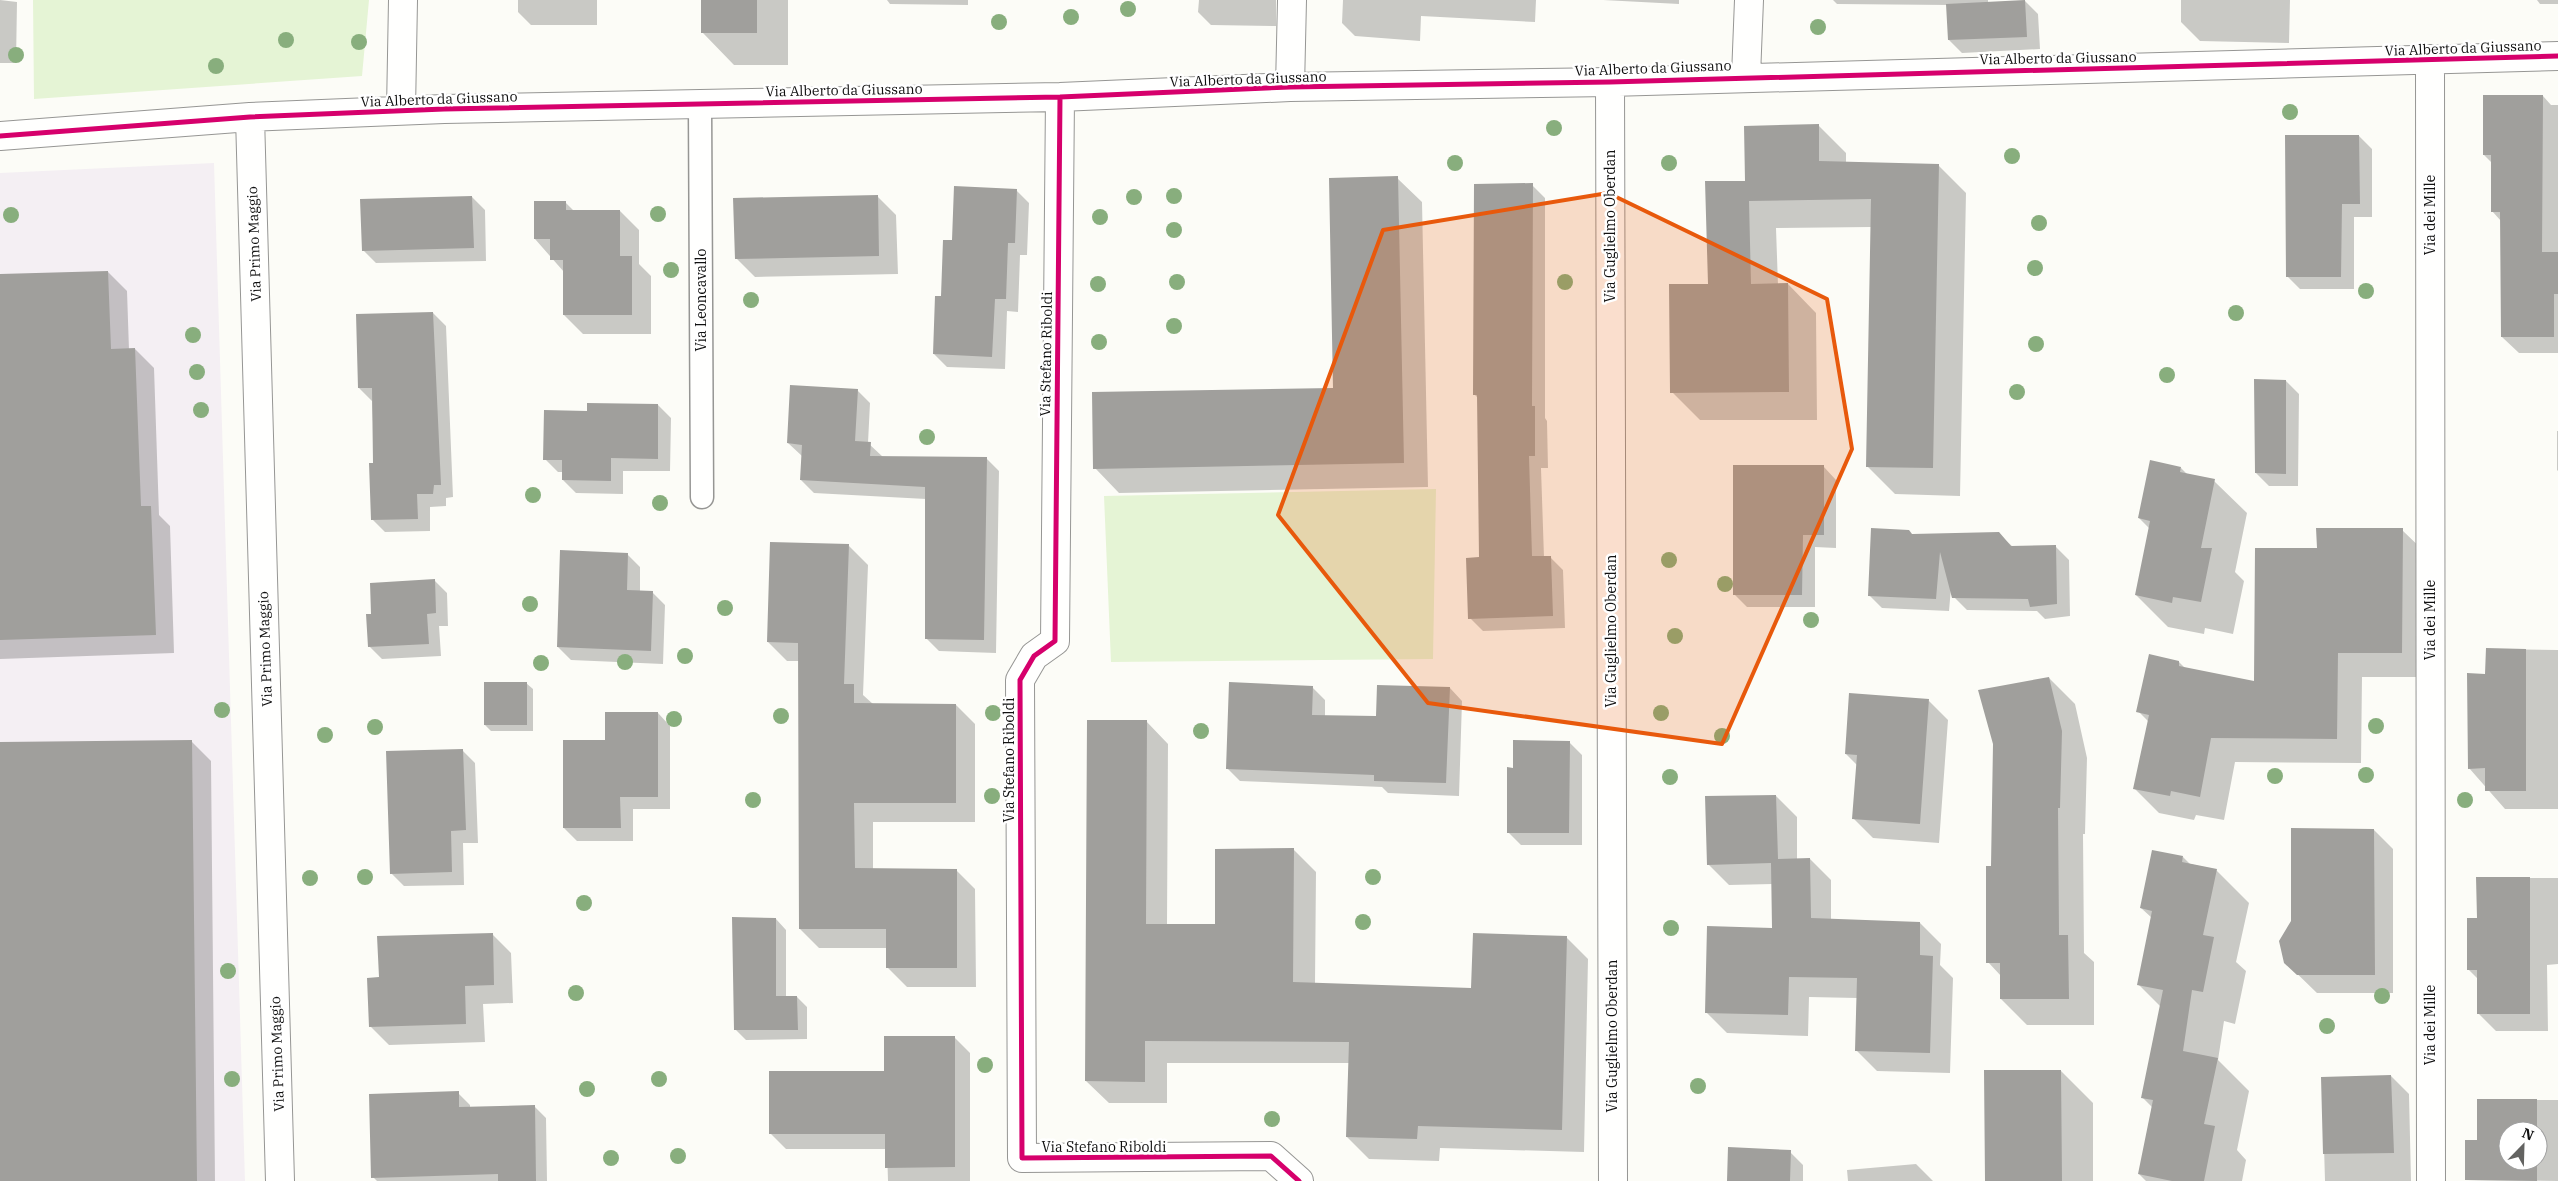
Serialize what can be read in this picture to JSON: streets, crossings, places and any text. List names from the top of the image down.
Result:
{
  "streets": {
    "street": [
      "Via Alberto da Giussano",
      "Via dei Mille",
      "Via Guglielmo Oberdan",
      "Via Primo Maggio",
      "Via Stefano Riboldi"
    ],
    "lane": ["Via Leoncavallo"]
  },
  "crossings": [
    ["Via Alberto da Giussano", "Via dei Mille"],
    ["Via Alberto da Giussano", "Via Guglielmo Oberdan"],
    ["Via Alberto da Giussano", "Via Primo Maggio"],
    ["Via Alberto da Giussano", "Via Leoncavallo"],
    ["Via Alberto da Giussano", "Via Stefano Riboldi"]
  ],
  "north": "top right"
}
